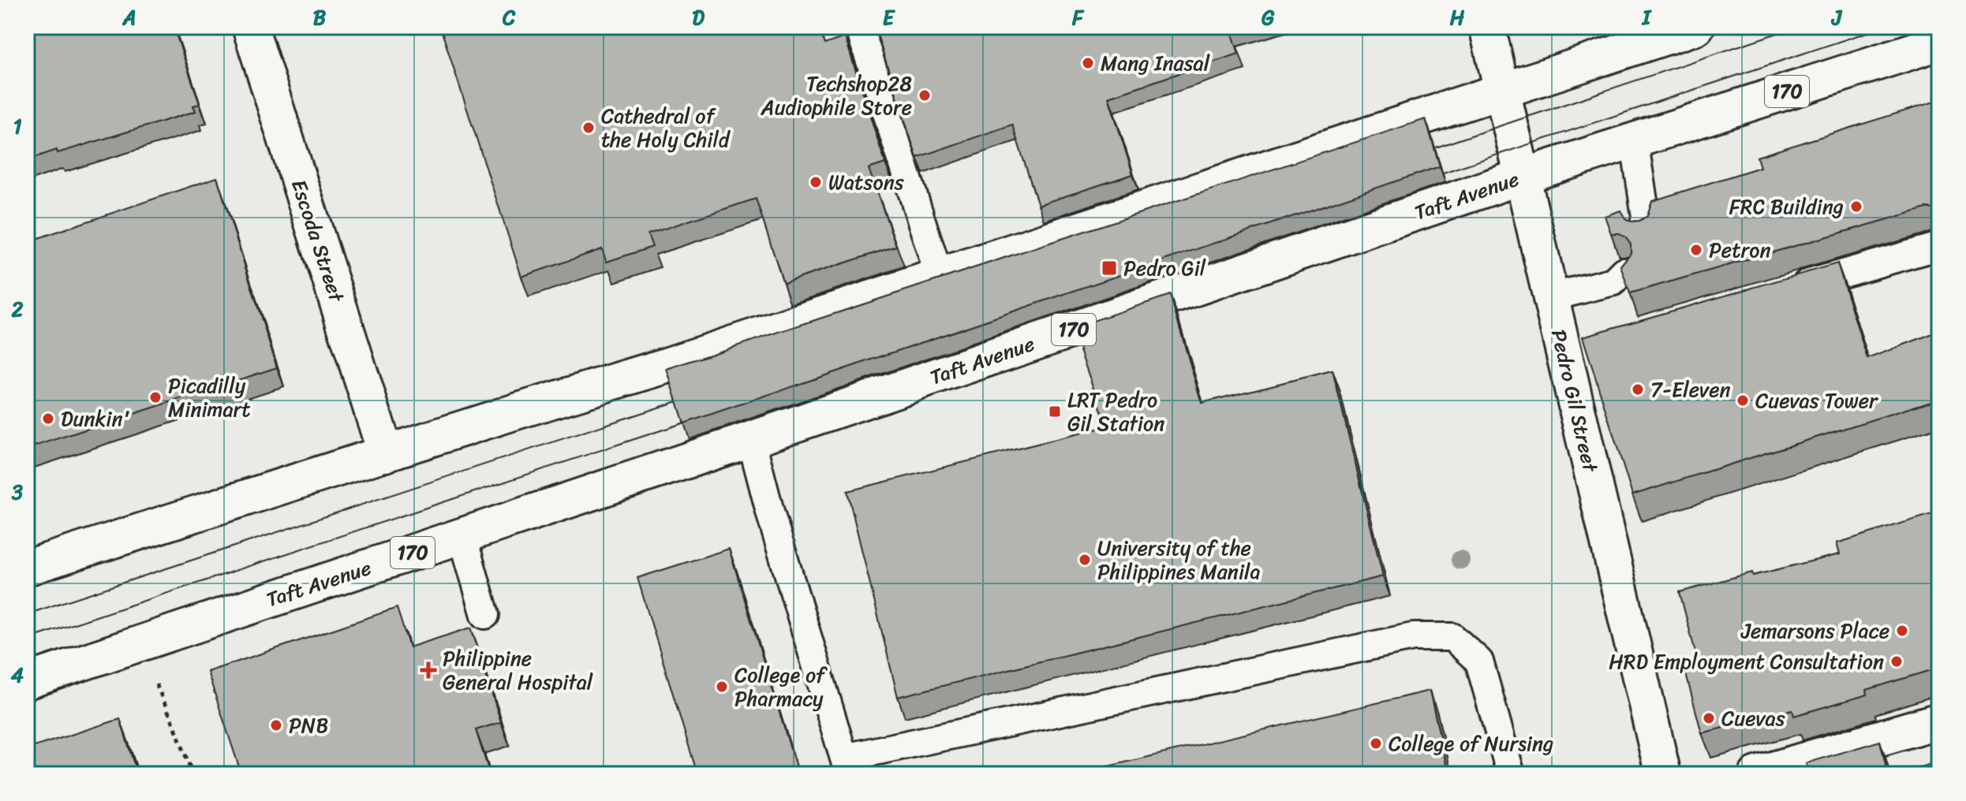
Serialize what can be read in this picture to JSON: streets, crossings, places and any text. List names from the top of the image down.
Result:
{
  "streets": {
    "main road": [
      "170",
      "Taft Avenue",
      "Escoda Street",
      "Pedro Gil Street"
    ]
  },
  "crossings": [
    ["Taft Avenue", "Pedro Gil Street"]
  ],
  "places": {
    "other": [
      "Mang Inasal",
      "Techshop28 Audiophile Store",
      "Cathedral of the Holy Child",
      "Watsons",
      "FRC Building",
      "Petron",
      "7-Eleven",
      "Picadilly Minimart",
      "Cuevas Tower",
      "Dunkin'",
      "University of the Philippines Manila",
      "Jemarsons Place",
      "HRD Employment Consultation",
      "College of Pharmacy",
      "Cuevas",
      "PNB",
      "College of Nursing"
    ],
    "transit": ["Pedro Gil", "LRT Pedro Gil Station"],
    "health": ["Philippine General Hospital"]
  },
  "grid": {
    "columns": [
      "A",
      "B",
      "C",
      "D",
      "E",
      "F",
      "G",
      "H",
      "I",
      "J"
    ],
    "rows": [
      "1",
      "2",
      "3",
      "4"
    ]
  }
}
